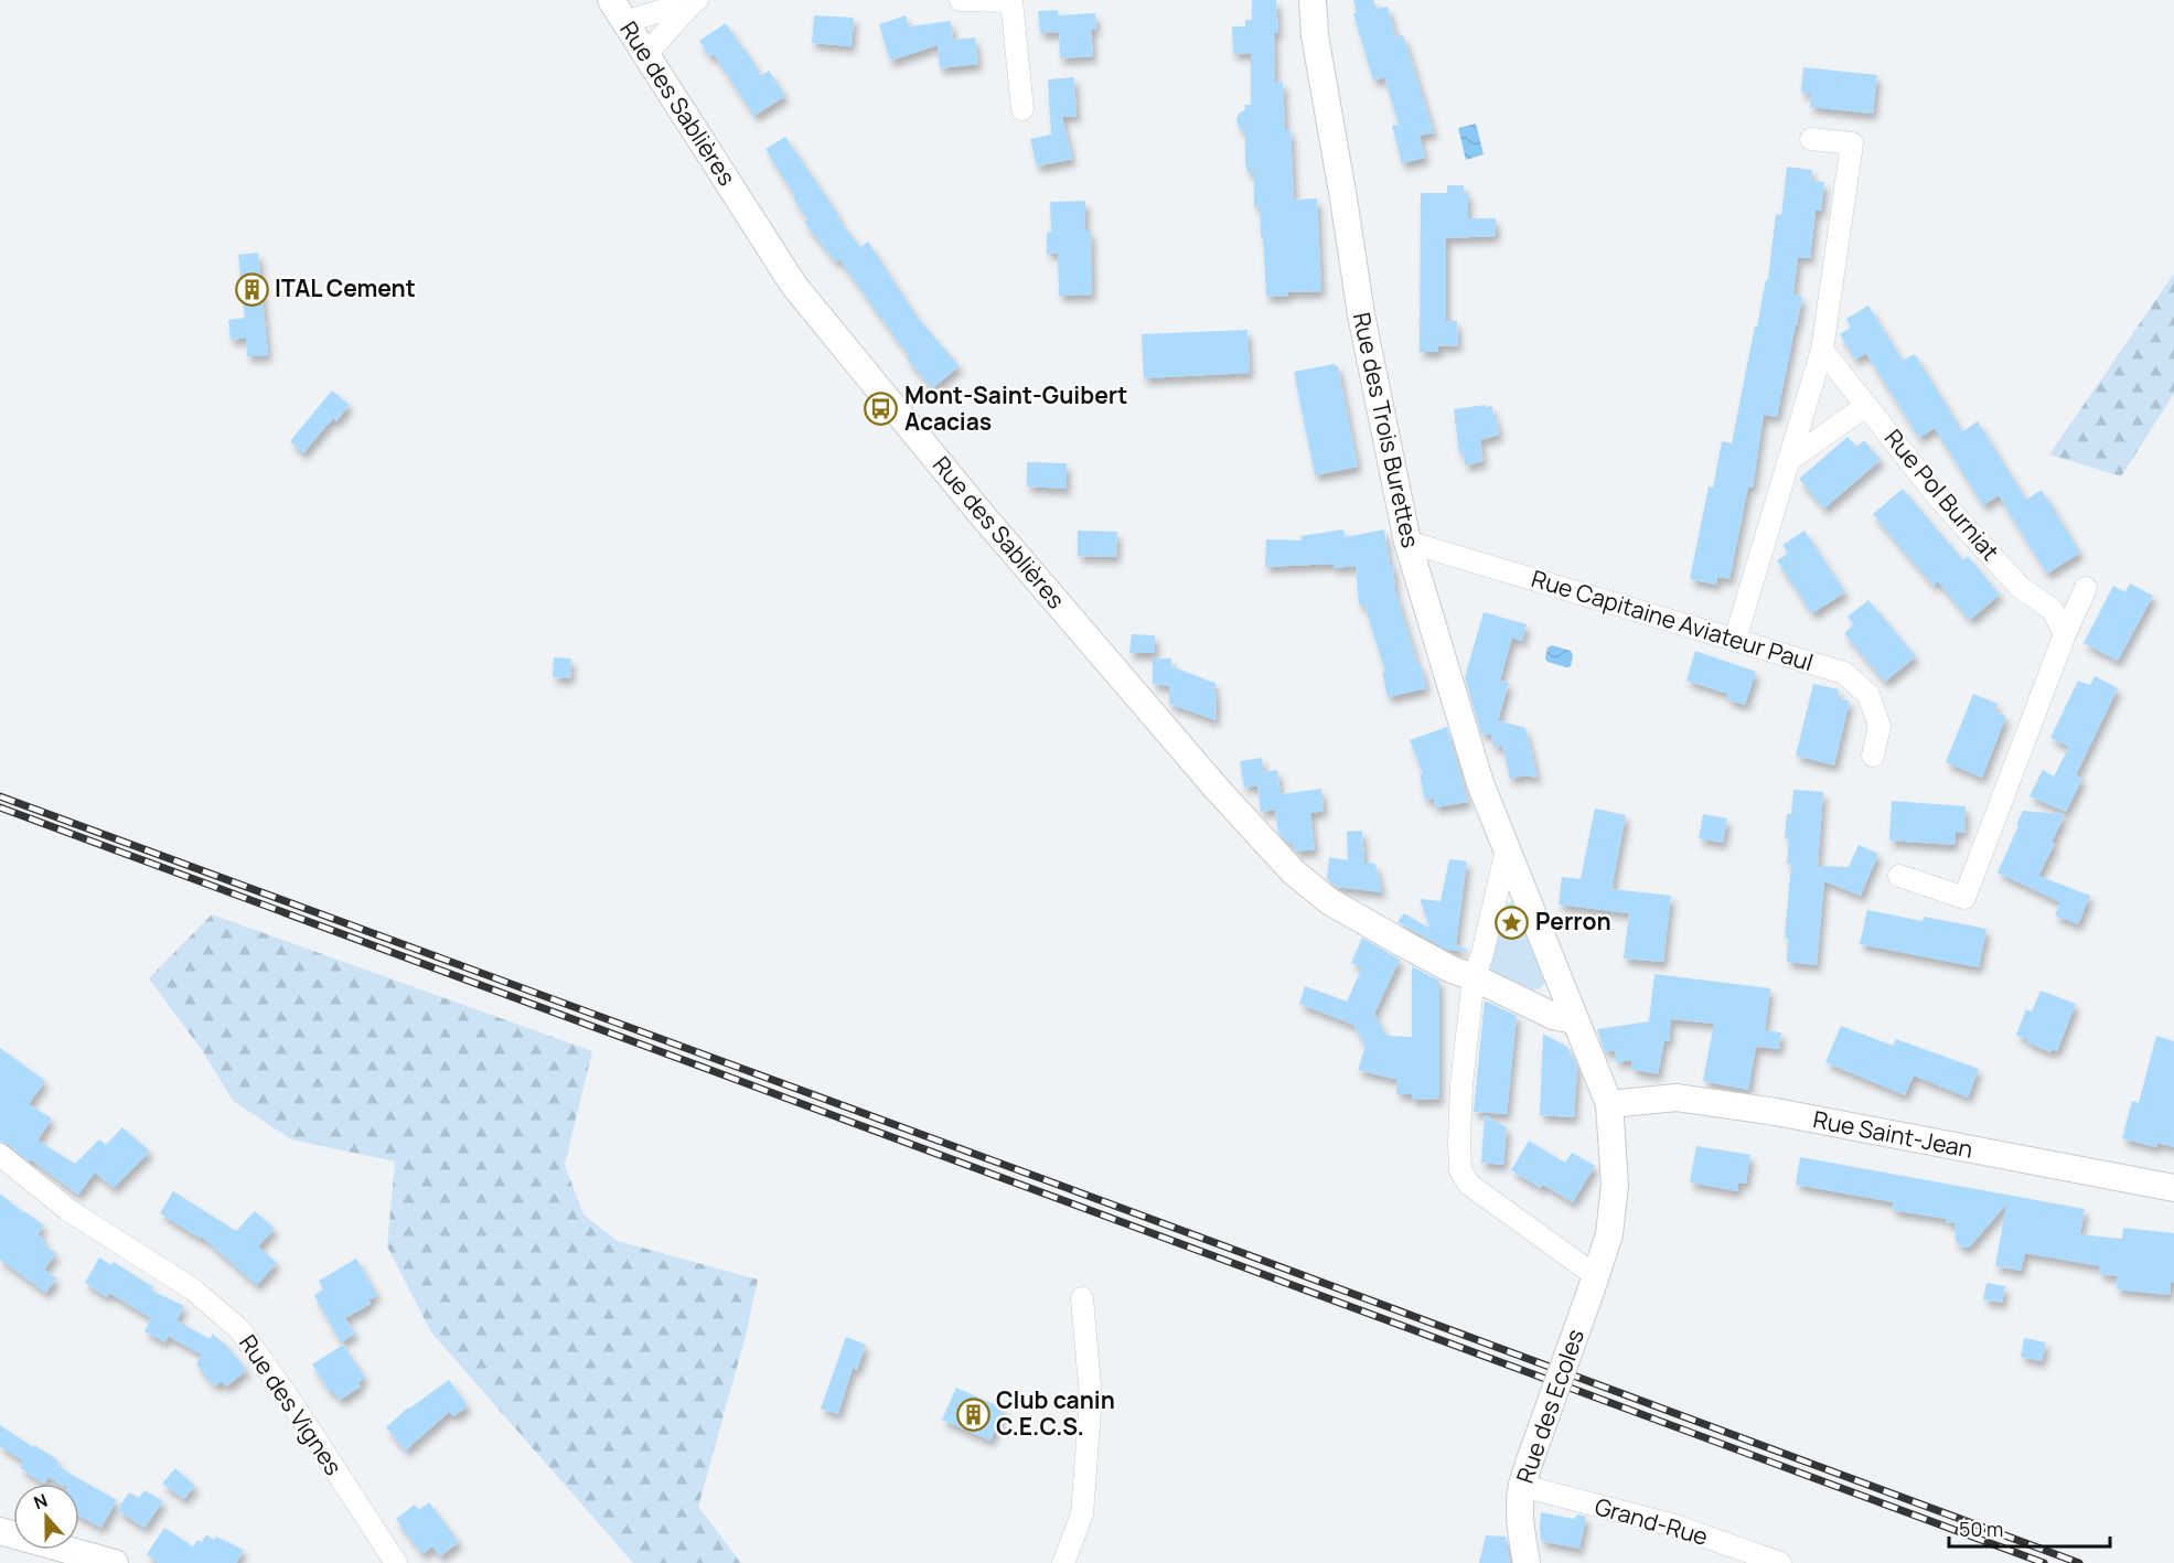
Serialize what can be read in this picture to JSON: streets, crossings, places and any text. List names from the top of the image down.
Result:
{
  "streets": {
    "street": [
      "Rue des Sablières",
      "Rue des Trois Burettes",
      "Rue Pol Burniat",
      "Rue Capitaine Aviateur Paul",
      "Rue Saint-Jean",
      "Rue des Vignes",
      "Rue des Ecoles",
      "Grand-Rue"
    ]
  },
  "crossings": [
    ["Rue des Sablières", "Rue des Trois Burettes"],
    ["Rue des Sablières", "Rue des Ecoles"],
    ["Rue des Trois Burettes", "Rue Capitaine Aviateur Paul"],
    ["Rue des Trois Burettes", "Rue des Ecoles"],
    ["Rue Saint-Jean", "Rue des Ecoles"],
    ["Rue des Ecoles", "Grand-Rue"]
  ],
  "places": {
    "building": ["ITAL Cement", "Club canin C.E.C.S."],
    "bus stop": ["Mont-Saint-Guibert Acacias"],
    "place": ["Perron"]
  },
  "scale_bar": "50 m",
  "north": "top"
}
